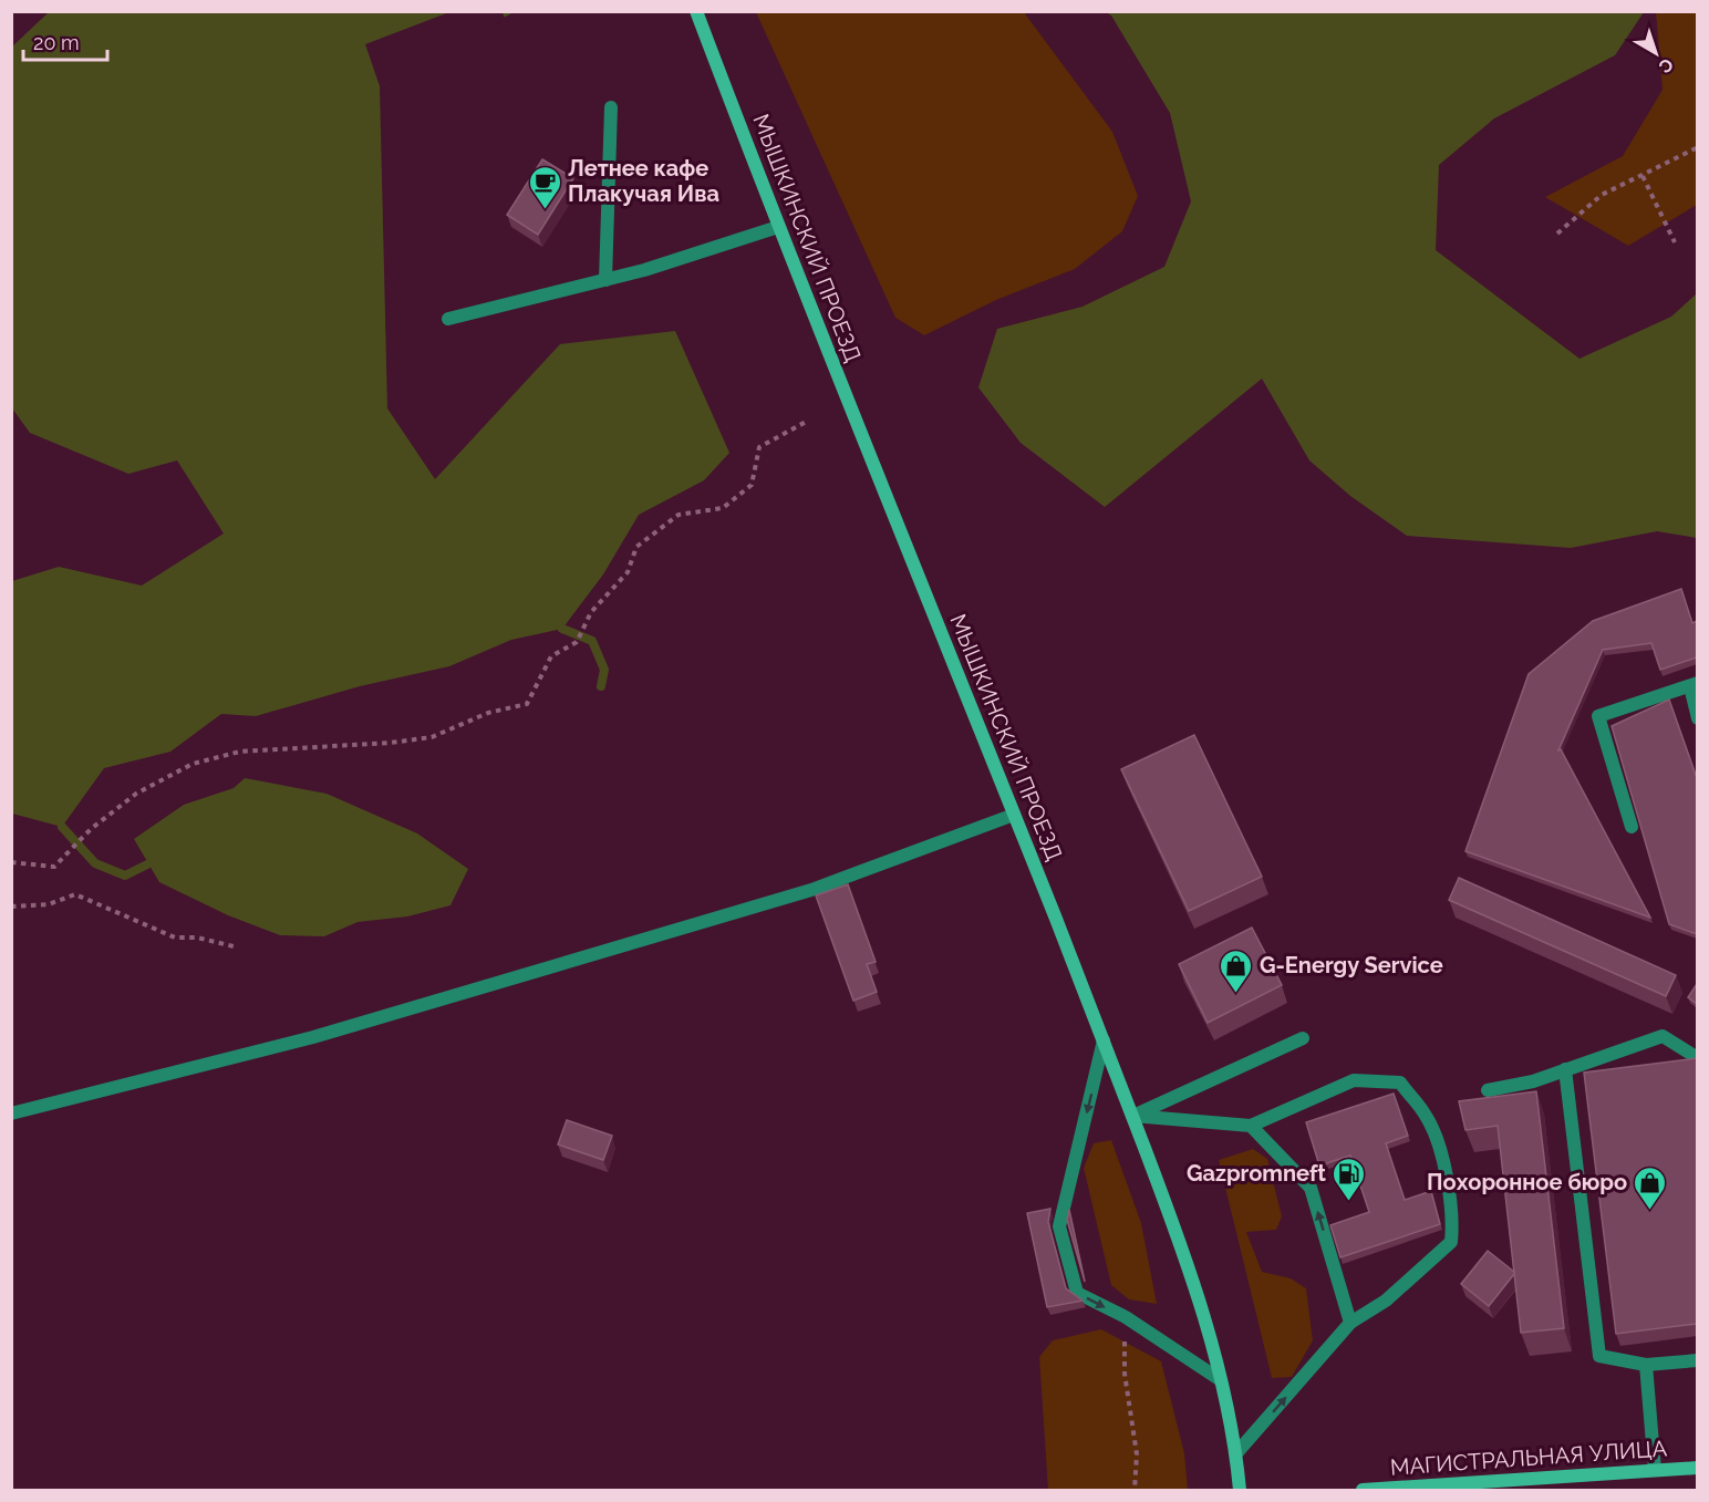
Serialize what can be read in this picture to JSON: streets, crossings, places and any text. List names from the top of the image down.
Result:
{
  "streets": {
    "main road": ["МЫШКИНСКИЙ ПРОЕЗД", "МАГИСТРАЛЬНАЯ УЛИЦА"]
  },
  "places": {
    "cafe": ["Летнее кафе Плакучая Ива"],
    "shop": ["G-Energy Service", "Похоронное бюро"],
    "fuel station": ["Gazpromneft"]
  },
  "scale_bar": "20 m",
  "north": "bottom right"
}
